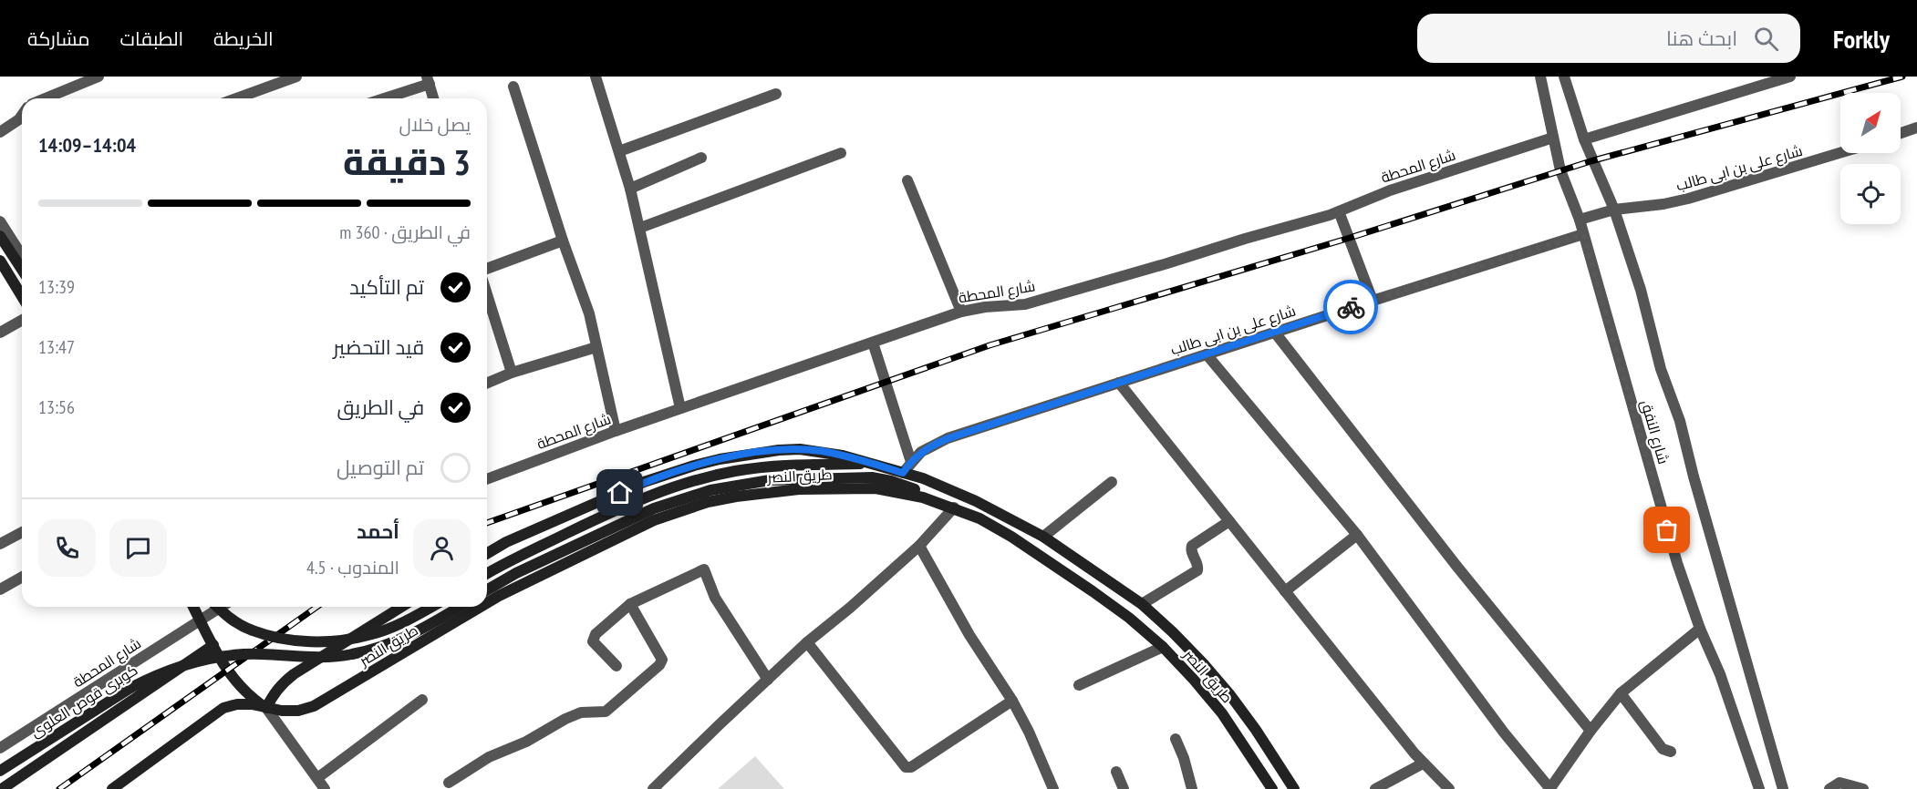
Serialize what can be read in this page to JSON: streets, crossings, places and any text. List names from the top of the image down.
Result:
{
  "streets": {
    "street": [
      "شارع المحطة",
      "شارع على بن ابى طالب",
      "شارع النفق",
      "طريق النصر",
      "كوبرى قوص العلوى"
    ]
  },
  "crossings": [
    ["شارع المحطة", "شارع النفق"],
    ["شارع على بن ابى طالب", "شارع النفق"],
    ["شارع على بن ابى طالب", "طريق النصر"]
  ],
  "north": "top right",
  "page": {
    "header": "Forkly",
    "search": "ابحث هنا",
    "nav": ["الخريطة", "الطبقات", "مشاركة"],
    "heading": ["3 دقيقة", "يصل خلال", "14:04–14:09"],
    "panel": ["أحمد", "المندوب · 4.5"],
    "bar": "في الطريق · 360 m",
    "list": [
      ["تم التأكيد", "13:39"],
      ["قيد التحضير", "13:47"],
      ["في الطريق", "13:56"],
      "تم التوصيل"
    ]
  }
}
